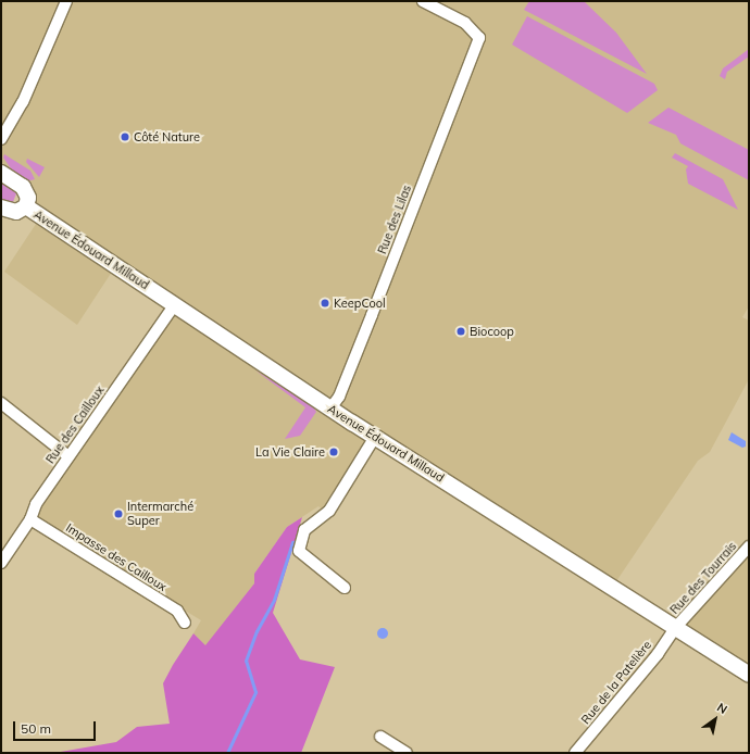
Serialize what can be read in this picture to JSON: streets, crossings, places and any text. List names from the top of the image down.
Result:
{
  "streets": {
    "main road": ["Avenue Édouard Millaud"],
    "street": [
      "Rue des Lilas",
      "Rue des Cailloux",
      "Impasse des Cailloux",
      "Rue des Tourrais",
      "Rue de la Patelière"
    ]
  },
  "crossings": [
    ["Rue des Lilas", "Avenue Édouard Millaud"],
    ["Avenue Édouard Millaud", "Rue des Cailloux"],
    ["Avenue Édouard Millaud", "Rue des Tourrais"],
    ["Avenue Édouard Millaud", "Rue de la Patelière"],
    ["Rue des Cailloux", "Impasse des Cailloux"],
    ["Rue des Tourrais", "Rue de la Patelière"]
  ],
  "places": [
    "Côté Nature",
    "KeepCool",
    "Biocoop",
    "La Vie Claire",
    "Intermarché Super"
  ],
  "scale_bar": "50 m",
  "north": "top right"
}
